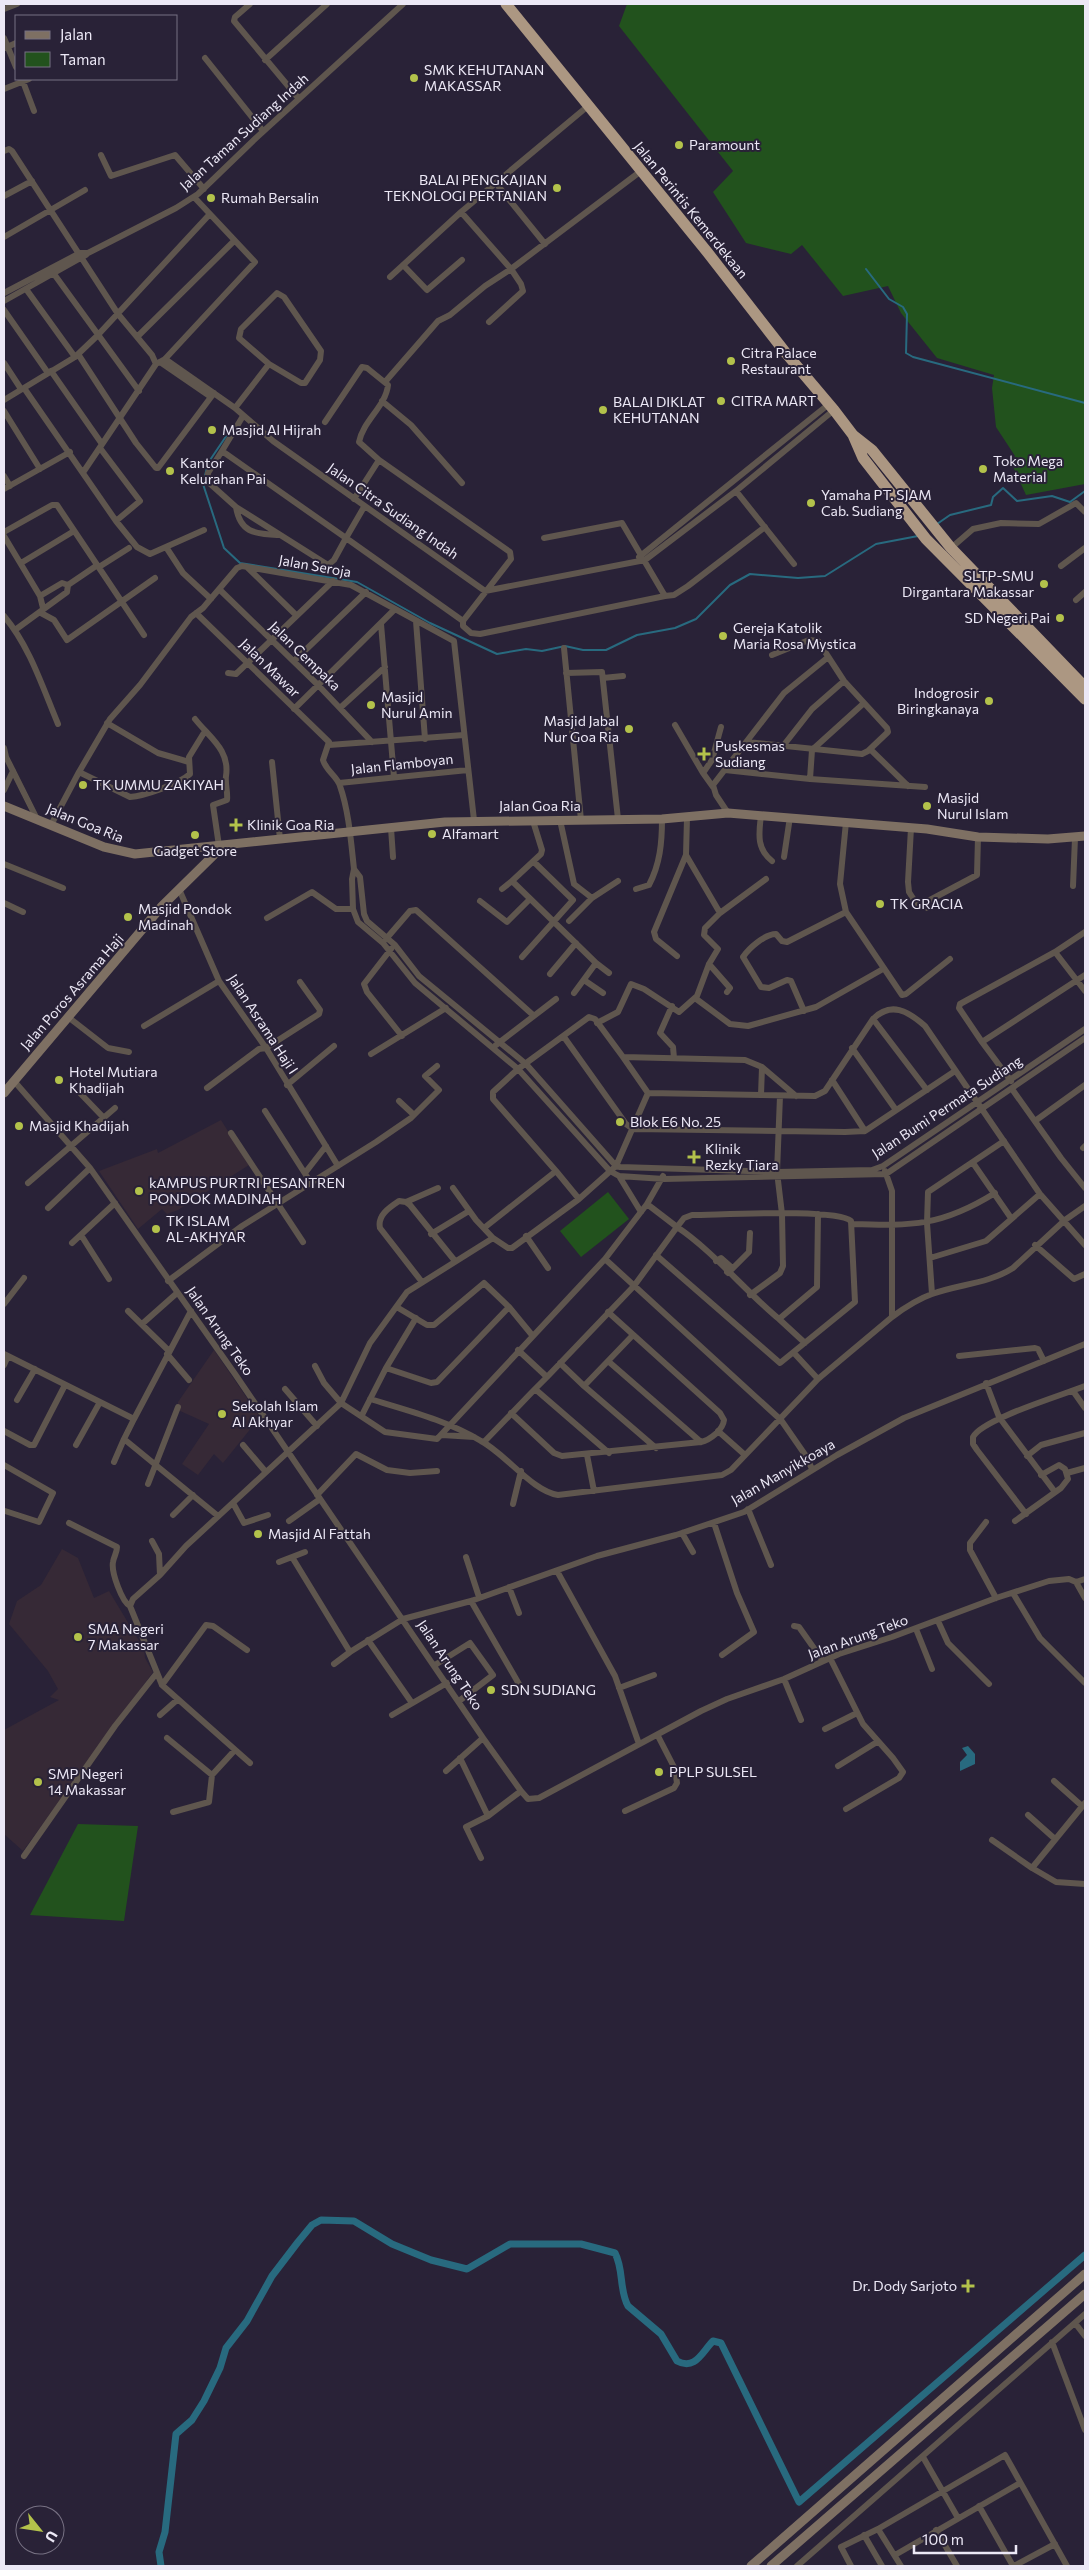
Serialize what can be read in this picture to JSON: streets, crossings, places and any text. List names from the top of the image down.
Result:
{
  "streets": {
    "highway": ["Jalan Perintis Kemerdekaan"],
    "main road": ["Jalan Goa Ria", "Jalan Poros Asrama Haji"],
    "street": [
      "Jalan Taman Sudiang Indah",
      "Jalan Citra Sudiang Indah",
      "Jalan Seroja",
      "Jalan Cempaka",
      "Jalan Mawar",
      "Jalan Flamboyan",
      "Jalan Asrama Haji I",
      "Jalan Bumi Permata Sudiang",
      "Jalan Arung Teko",
      "Jalan Manyikkoaya"
    ]
  },
  "crossings": [
    ["Jalan Taman Sudiang Indah", "Jalan Citra Sudiang Indah"],
    ["Jalan Seroja", "Jalan Flamboyan"],
    ["Jalan Seroja", "Jalan Goa Ria"],
    ["Jalan Goa Ria", "Jalan Poros Asrama Haji"],
    ["Jalan Poros Asrama Haji", "Jalan Asrama Haji I"],
    ["Jalan Poros Asrama Haji", "Jalan Arung Teko"],
    ["Jalan Arung Teko", "Jalan Manyikkoaya"]
  ],
  "places": {
    "other": [
      "SMK KEHUTANAN MAKASSAR",
      "Paramount",
      "BALAI PENGKAJIAN TEKNOLOGI PERTANIAN",
      "Rumah Bersalin",
      "Citra Palace Restaurant",
      "CITRA MART",
      "BALAI DIKLAT KEHUTANAN",
      "Masjid Al Hijrah",
      "Toko Mega Material",
      "Kantor Kelurahan Pai",
      "Yamaha PT. SJAM Cab. Sudiang",
      "SLTP-SMU Dirgantara Makassar",
      "SD Negeri Pai",
      "Gereja Katolik Maria Rosa Mystica",
      "Indogrosir Biringkanaya",
      "Masjid Nurul Amin",
      "Masjid Jabal Nur Goa Ria",
      "TK UMMU ZAKIYAH",
      "Masjid Nurul Islam",
      "Alfamart",
      "Gadget Store",
      "TK GRACIA",
      "Masjid Pondok Madinah",
      "Hotel Mutiara Khadijah",
      "Blok E6 No. 25",
      "Masjid Khadijah",
      "kAMPUS PURTRI PESANTREN PONDOK MADINAH",
      "TK ISLAM AL-AKHYAR",
      "Sekolah Islam Al Akhyar",
      "Masjid Al Fattah",
      "SMA Negeri 7 Makassar",
      "SDN SUDIANG",
      "PPLP SULSEL",
      "SMP Negeri 14 Makassar"
    ],
    "health": [
      "Puskesmas Sudiang",
      "Klinik Goa Ria",
      "Klinik Rezky Tiara",
      "Dr. Dody Sarjoto"
    ]
  },
  "legend": ["Jalan", "Taman"],
  "scale_bar": "100 m",
  "north": "bottom right"
}
